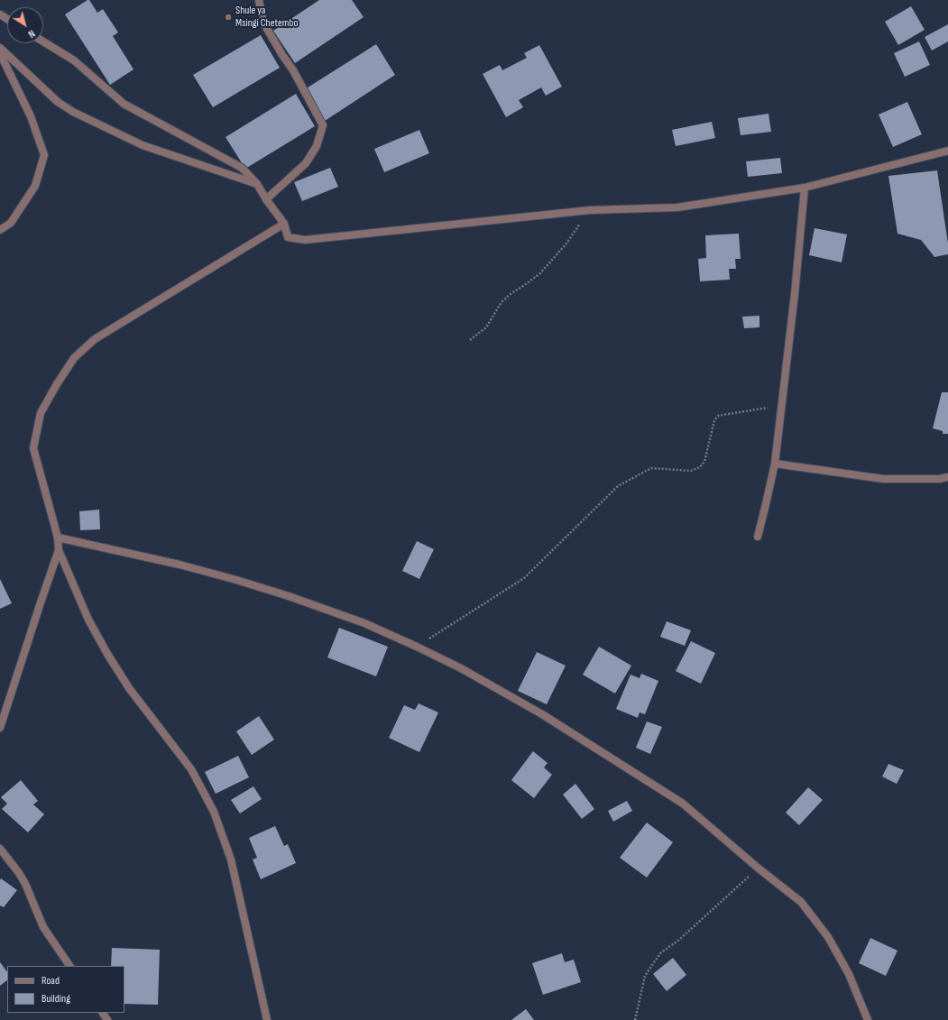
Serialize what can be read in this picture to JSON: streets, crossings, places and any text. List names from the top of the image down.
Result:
{
  "places": ["Shule ya Msingi Chetembo"],
  "legend": ["Road", "Building"],
  "north": "bottom right"
}
